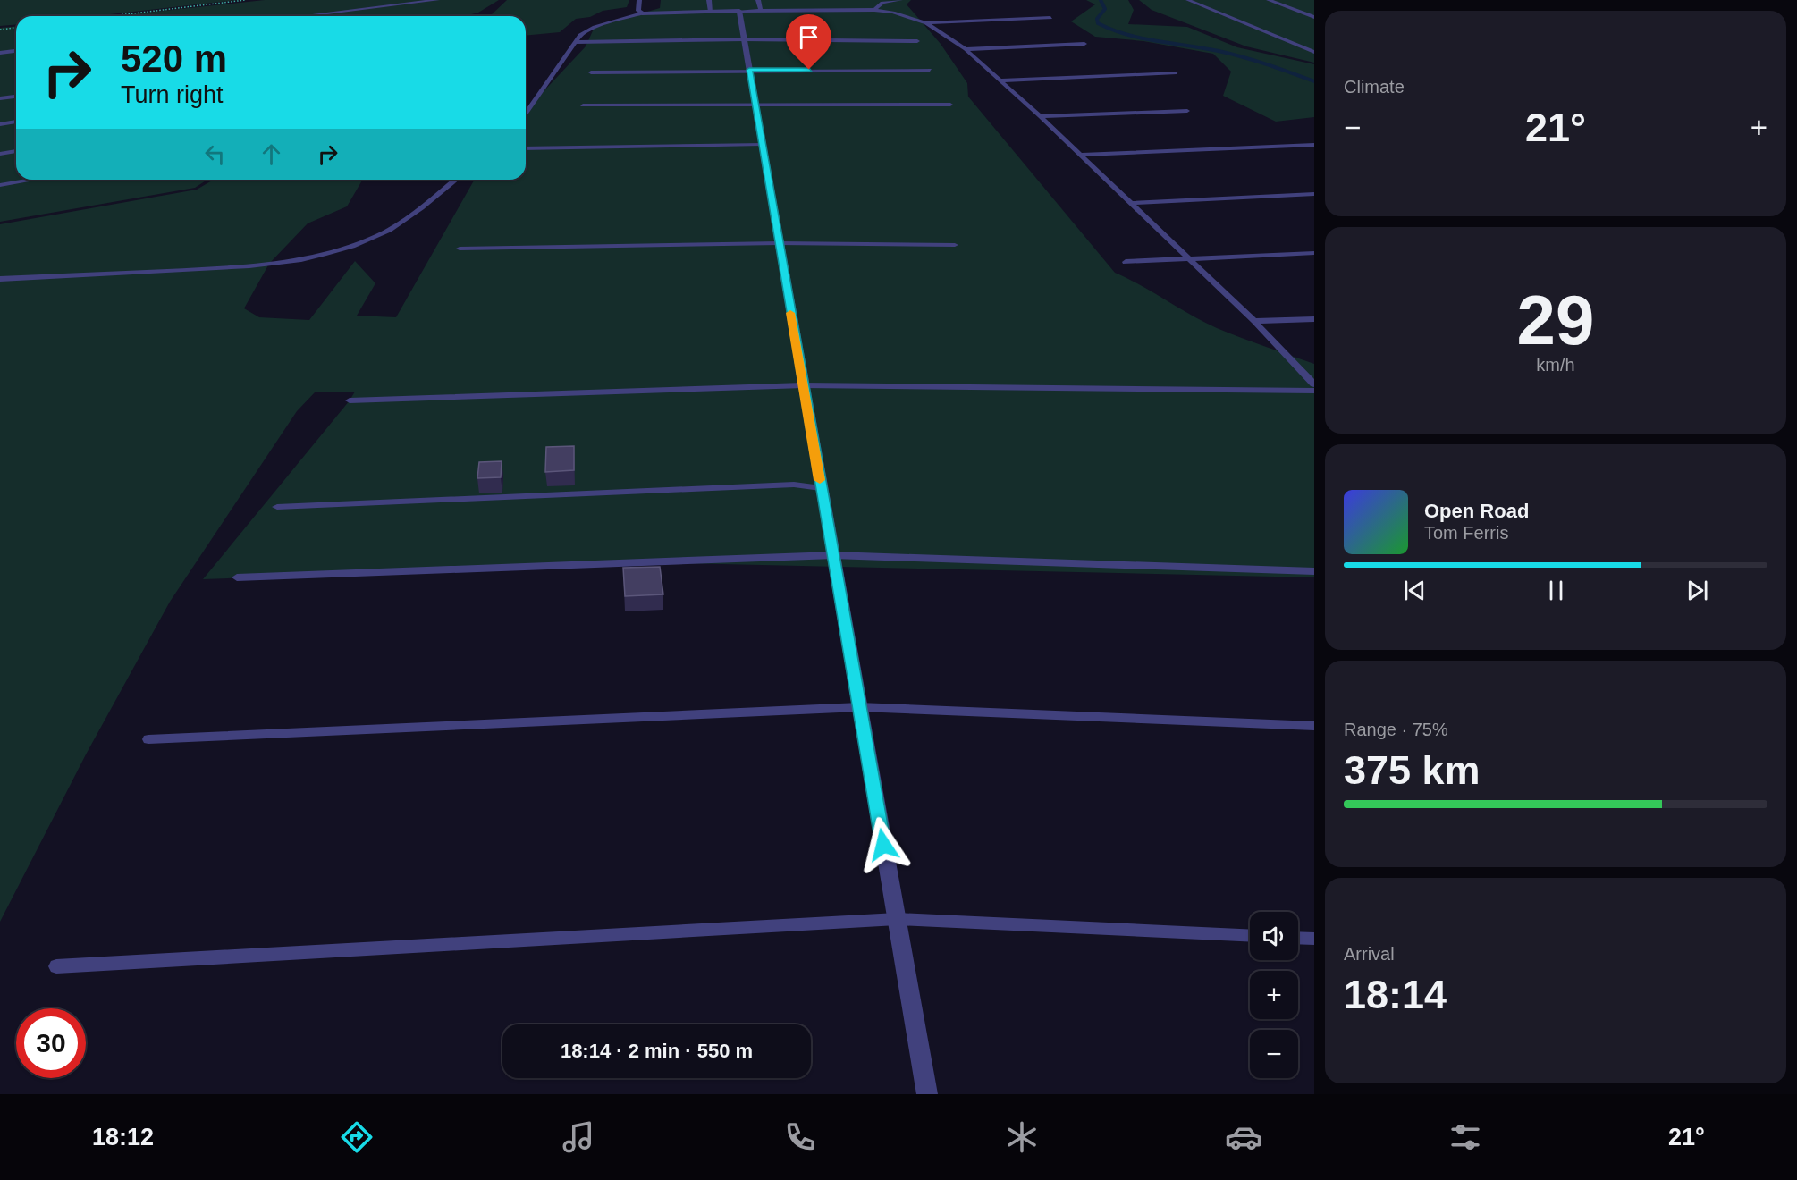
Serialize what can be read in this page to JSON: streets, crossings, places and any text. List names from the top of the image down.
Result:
{
  "page": {
    "tile": [
      "Climate",
      ["29", "km/h"],
      ["Range · 75%", "375 km"],
      ["Arrival", "18:14"]
    ],
    "turn": ["520 m", "Turn right"],
    "heat": ["−", "21°", "+"],
    "song": ["Open Road", "Tom Ferris"],
    "map_buttons": ["+", "−"],
    "limit": "30",
    "trip": "18:14 · 2 min · 550 m",
    "tabs": ["18:12", "21°"]
  }
}
